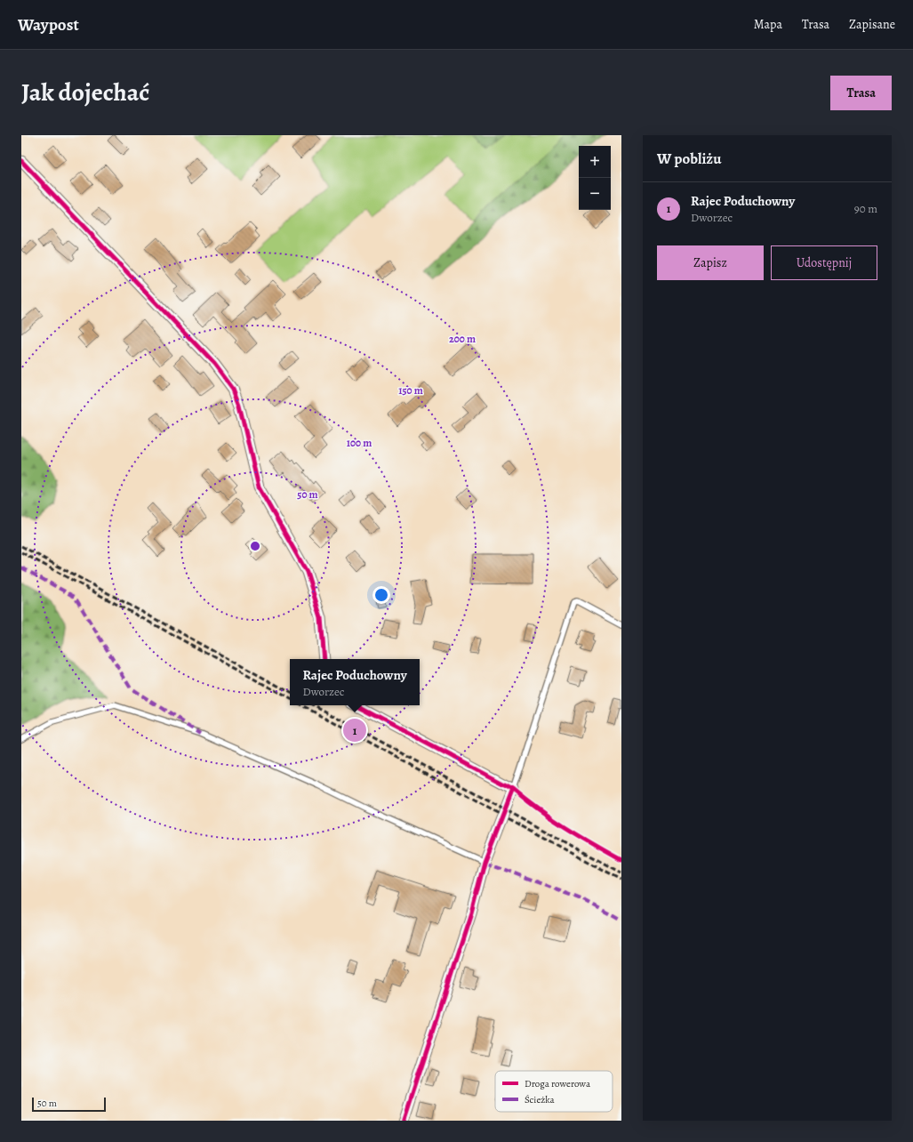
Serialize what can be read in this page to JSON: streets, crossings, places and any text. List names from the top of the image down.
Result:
{
  "legend": ["Droga rowerowa", "Ścieżka"],
  "scale_bar": "50 m",
  "page": {
    "header": "Waypost",
    "nav": ["Mapa", "Trasa", "Zapisane"],
    "title": "Jak dojechać",
    "buttons": [
      "Trasa",
      ["Zapisz", "Udostępnij"]
    ],
    "heading": "W pobliżu",
    "map_buttons": ["+", "−"],
    "list": [
      {
        "mark": "1",
        "name": "Rajec Poduchowny",
        "note": "Dworzec",
        "value": "90 m"
      }
    ],
    "popup": ["Rajec Poduchowny", "Dworzec"],
    "pins": "1",
    "scale": "50 m"
  },
  "rings": [
    "200 m",
    "150 m",
    "100 m",
    "50 m"
  ]
}
